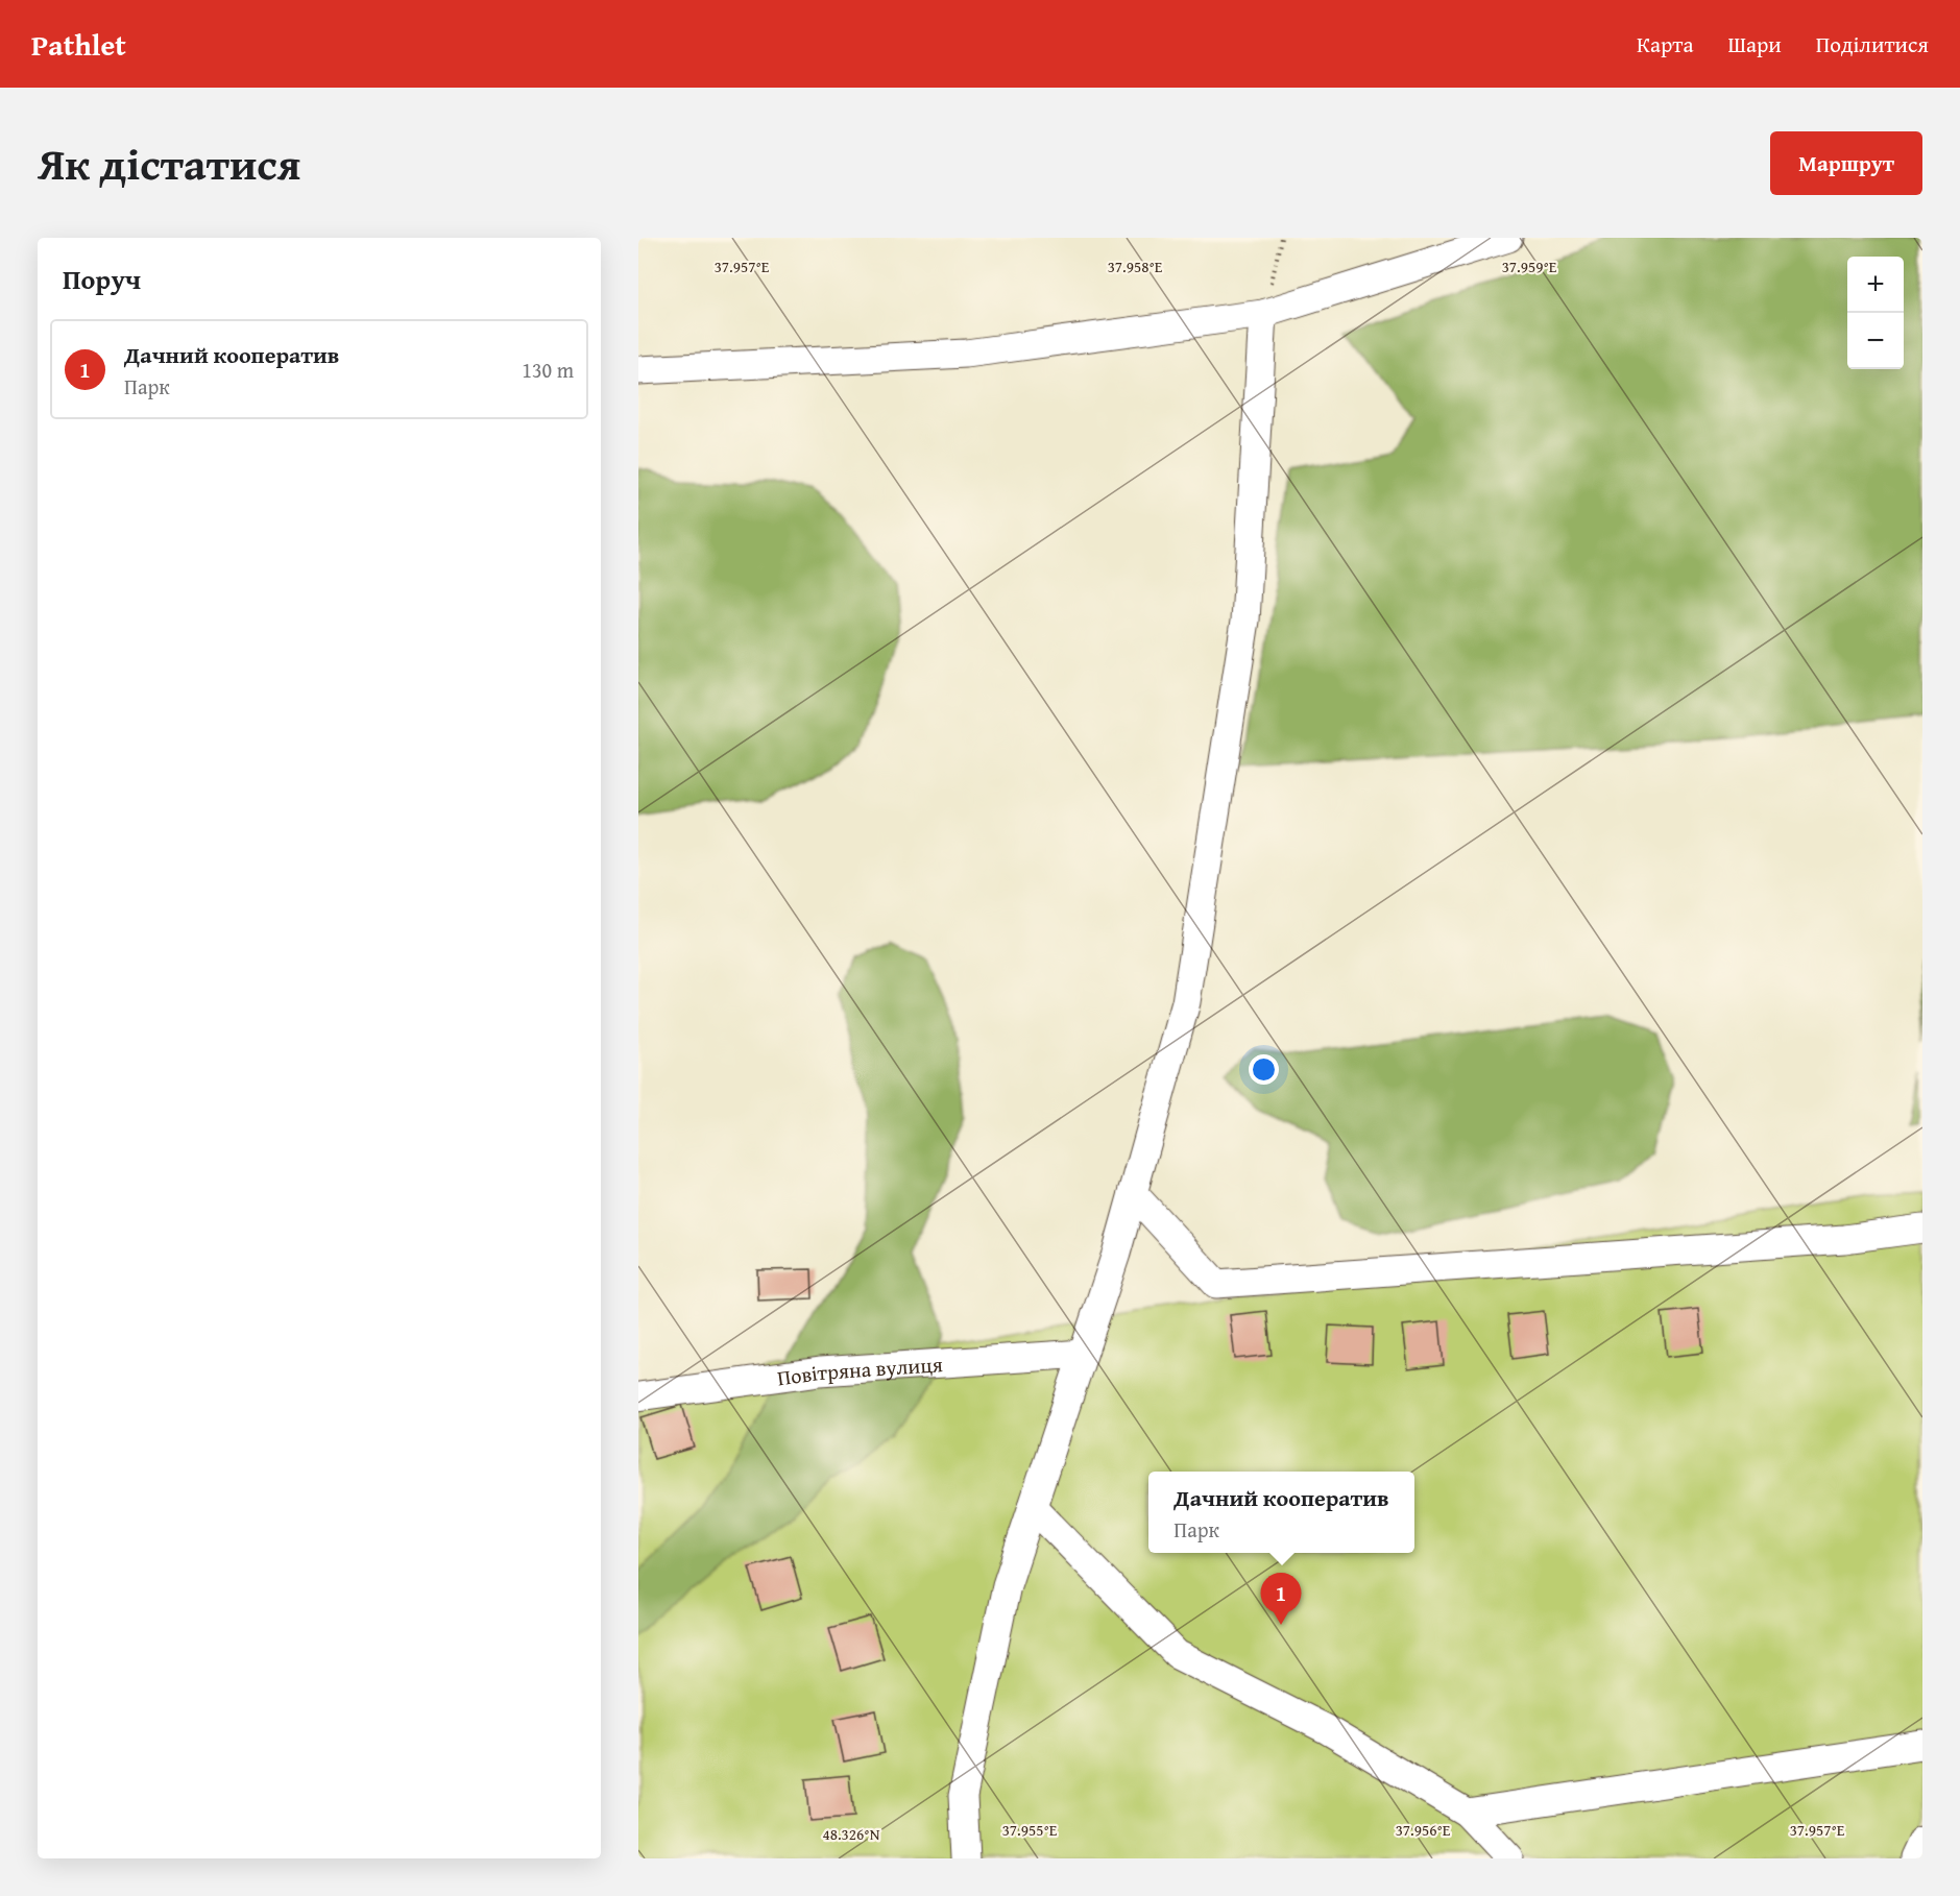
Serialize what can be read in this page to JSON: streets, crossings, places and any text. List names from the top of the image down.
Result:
{
  "streets": {
    "street": ["Повітряна вулиця"]
  },
  "page": {
    "header": "Pathlet",
    "nav": ["Карта", "Шари", "Поділитися"],
    "title": "Як дістатися",
    "buttons": "Маршрут",
    "heading": "Поруч",
    "map_buttons": ["+", "−"],
    "list": [
      {
        "mark": "1",
        "name": "Дачний кооператив",
        "note": "Парк",
        "value": "130 m"
      }
    ],
    "popup": ["Дачний кооператив", "Парк"],
    "pins": "1"
  },
  "coordinates": [
    "37.957°E",
    "37.958°E",
    "37.959°E",
    "37.955°E",
    "37.956°E",
    "48.326°N"
  ]
}
